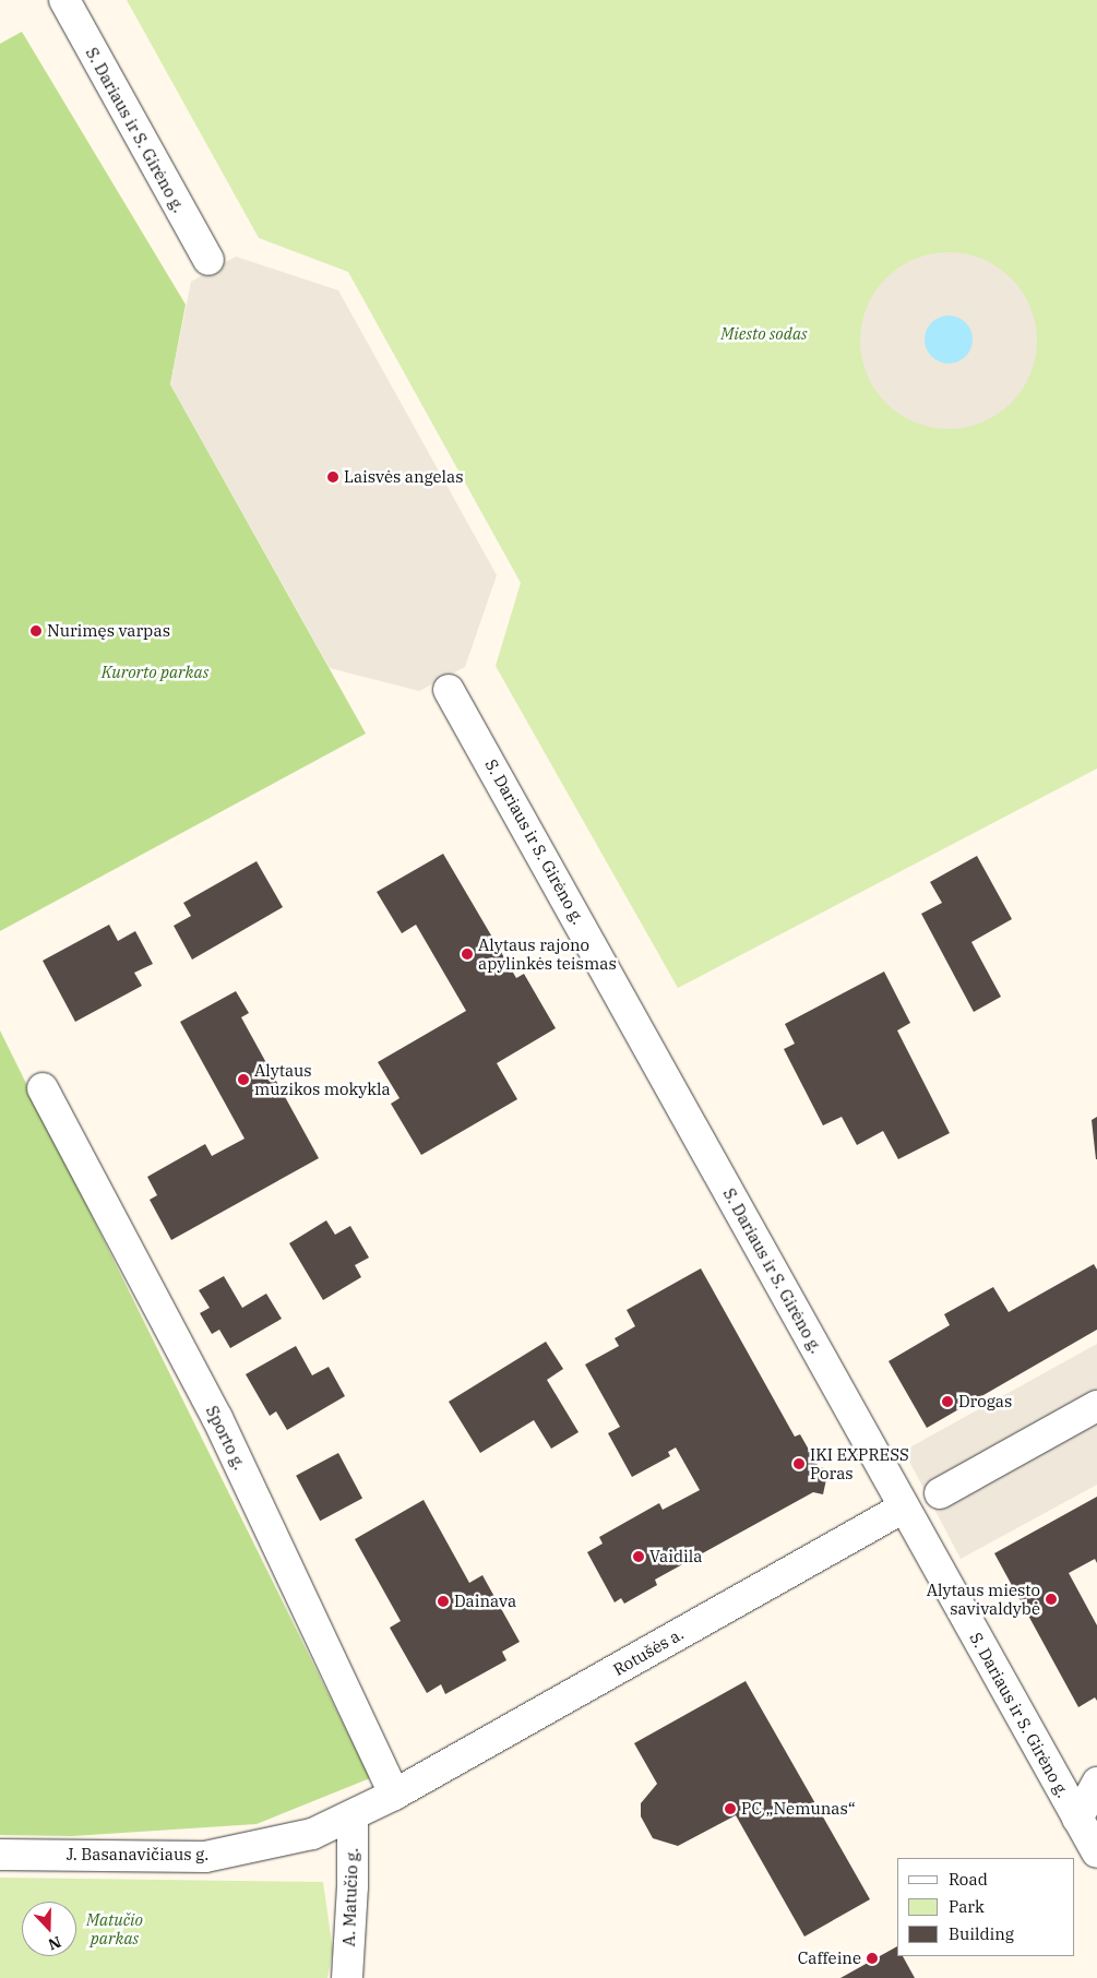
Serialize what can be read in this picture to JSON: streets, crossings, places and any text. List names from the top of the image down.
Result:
{
  "streets": {
    "street": [
      "S. Dariaus ir S. Girėno g.",
      "Sporto g.",
      "Rotušės a.",
      "J. Basanavičiaus g.",
      "A. Matučio g."
    ]
  },
  "crossings": [
    ["S. Dariaus ir S. Girėno g.", "Rotušės a."],
    ["Sporto g.", "Rotušės a."],
    ["Sporto g.", "J. Basanavičiaus g."],
    ["Rotušės a.", "J. Basanavičiaus g."],
    ["J. Basanavičiaus g.", "A. Matučio g."]
  ],
  "parks": ["Miesto sodas", "Kurorto parkas", "Matučio parkas"],
  "places": [
    "Laisvės angelas",
    "Nurimęs varpas",
    "Alytaus rajono apylinkės teismas",
    "Alytaus muzikos mokykla",
    "Drogas",
    "IKI EXPRESS Poras",
    "Vaidila",
    "Alytaus miesto savivaldybė",
    "Dainava",
    "PC „Nemunas“",
    "Caffeine"
  ],
  "legend": ["Road", "Park", "Building"],
  "north": "bottom"
}
